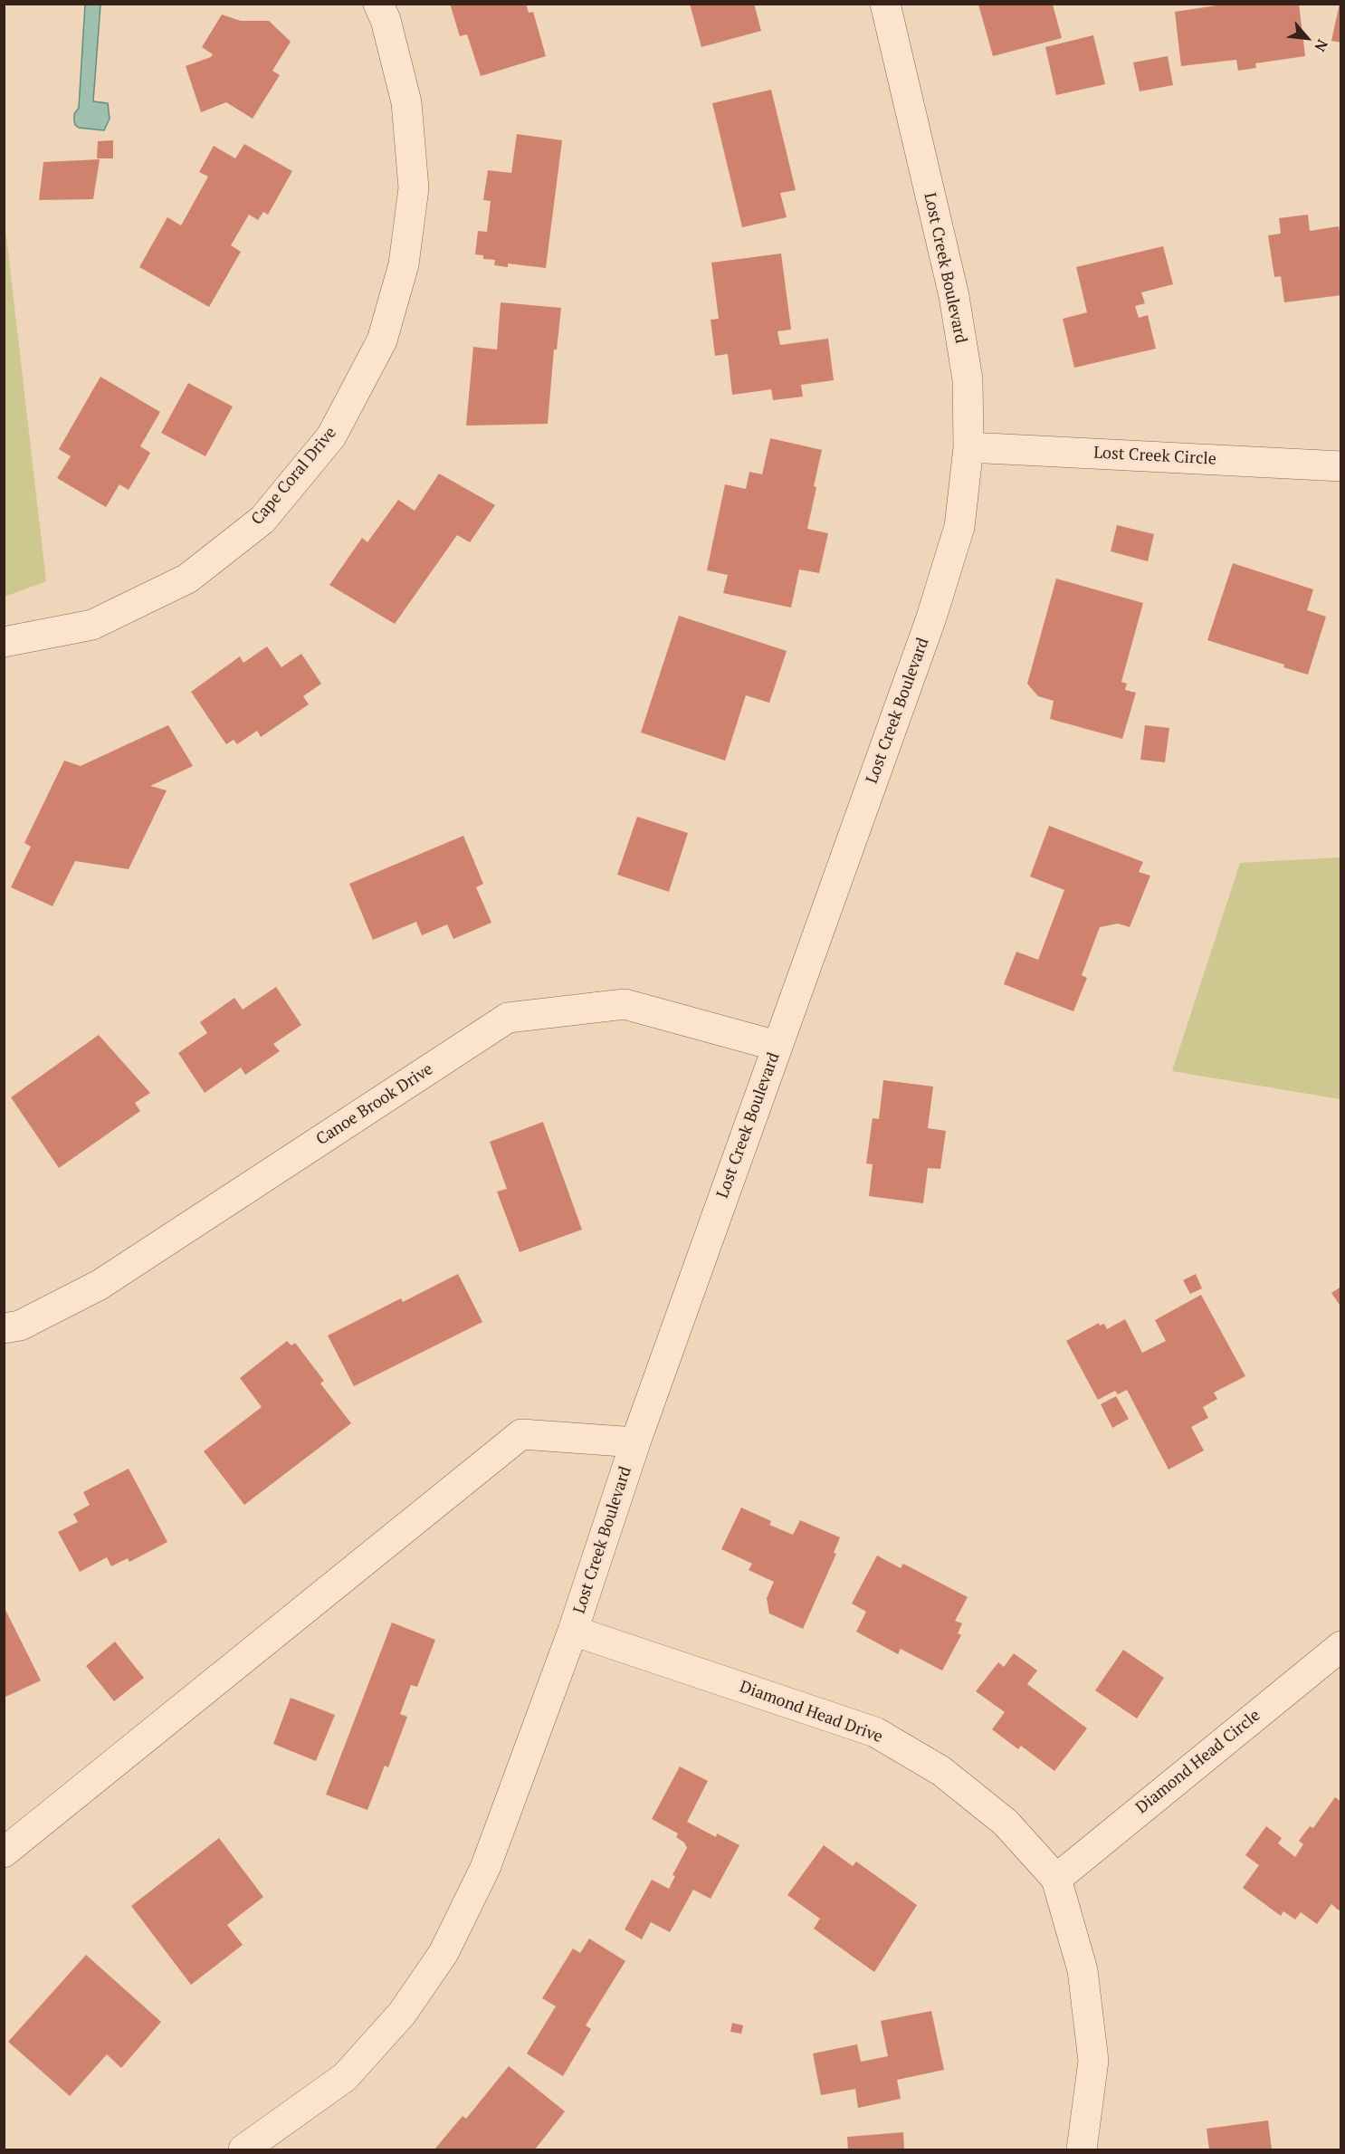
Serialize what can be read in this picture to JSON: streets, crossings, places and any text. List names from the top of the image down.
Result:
{
  "streets": {
    "street": [
      "Lost Creek Boulevard",
      "Lost Creek Circle",
      "Cape Coral Drive",
      "Canoe Brook Drive",
      "Diamond Head Drive",
      "Diamond Head Circle"
    ]
  },
  "crossings": [
    ["Lost Creek Boulevard", "Lost Creek Circle"],
    ["Lost Creek Boulevard", "Canoe Brook Drive"],
    ["Lost Creek Boulevard", "Diamond Head Drive"],
    ["Diamond Head Drive", "Diamond Head Circle"]
  ],
  "north": "bottom right"
}
